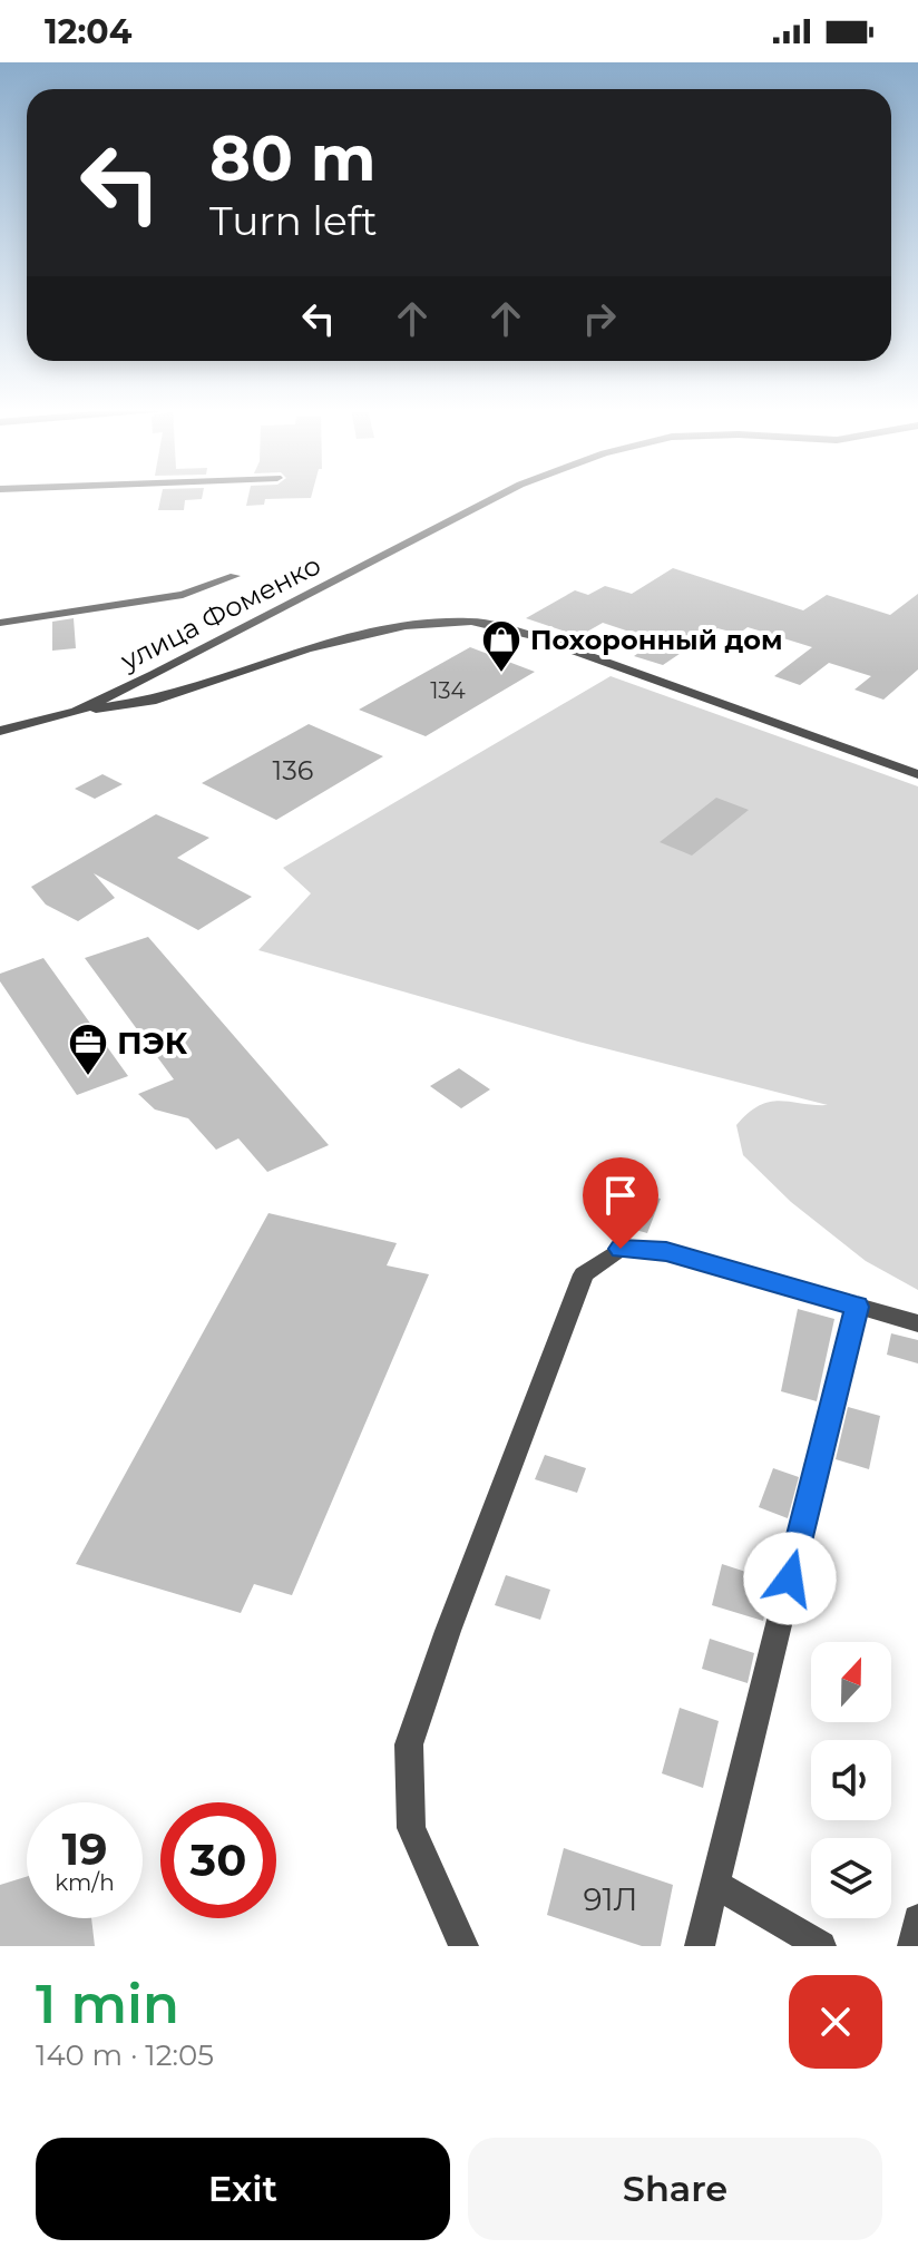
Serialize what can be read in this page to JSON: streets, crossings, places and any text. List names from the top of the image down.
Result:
{
  "streets": {
    "street": ["улица Фоменко"]
  },
  "places": {
    "shop": ["Похоронный дом"],
    "office": ["ПЭК"]
  },
  "house_numbers": ["134", "136", "91Л"],
  "north": "top",
  "page": {
    "status": "12:04",
    "turn": ["80 m", "Turn left"],
    "speed": "19 km/h",
    "limit": "30",
    "heading": ["1 min", "140 m · 12:05"],
    "buttons": ["Exit", "Share"]
  }
}
